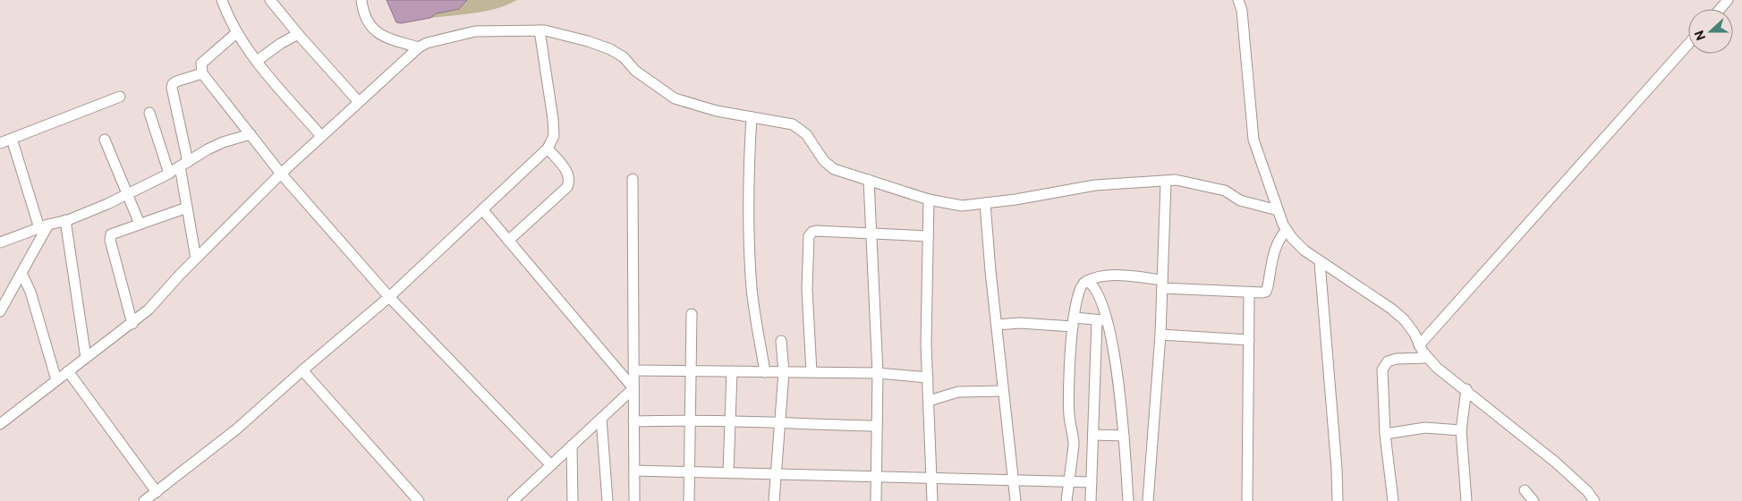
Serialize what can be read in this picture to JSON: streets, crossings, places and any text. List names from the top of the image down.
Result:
{
  "north": "left"
}
